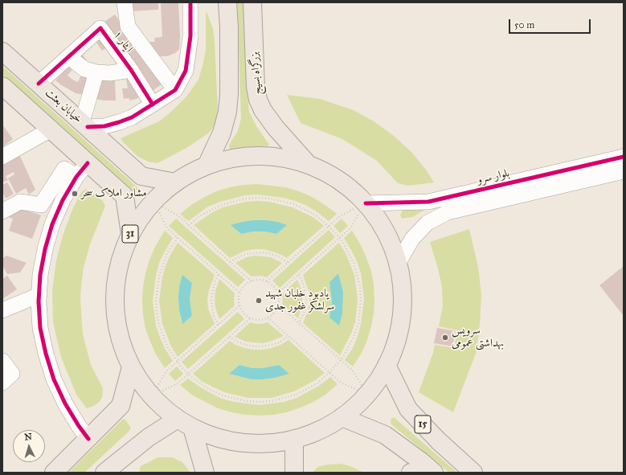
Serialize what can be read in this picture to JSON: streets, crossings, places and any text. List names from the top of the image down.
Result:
{
  "streets": {
    "main road": [
      "بزرگراه بسیج",
      "خیابان بعثت",
      "31",
      "15"
    ],
    "street": ["ایثار ۱", "بلوار سرو"]
  },
  "crossings": [
    ["ایثار ۱", "خیابان بعثت"],
    ["بزرگراه بسیج", "31"],
    ["خیابان بعثت", "31"],
    ["بلوار سرو", "31"],
    ["31", "15"]
  ],
  "places": ["مشاور املاک سحر", "یادبود خلبان شهید سرلشکر غفور جدی", "سرویس بهداشتی عمومی"],
  "scale_bar": "50 m",
  "north": "top"
}
